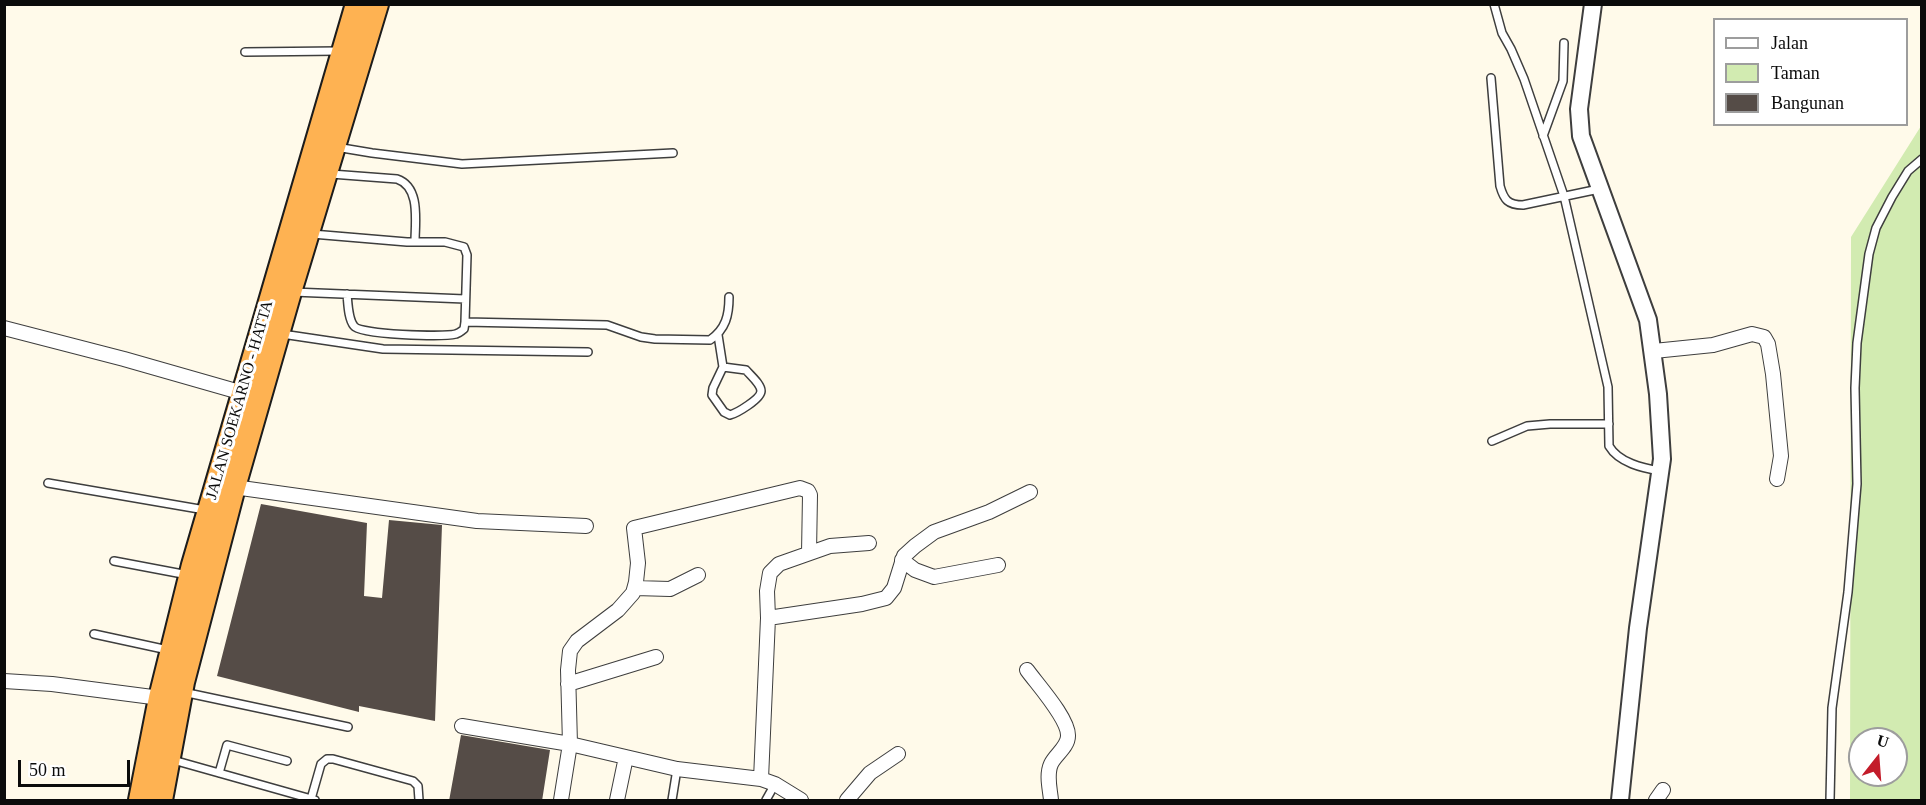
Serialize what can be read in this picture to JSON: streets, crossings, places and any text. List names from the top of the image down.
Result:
{
  "streets": {
    "highway": ["JALAN SOEKARNO - HATTA"]
  },
  "legend": ["Jalan", "Taman", "Bangunan"],
  "scale_bar": "50 m",
  "north": "top"
}
